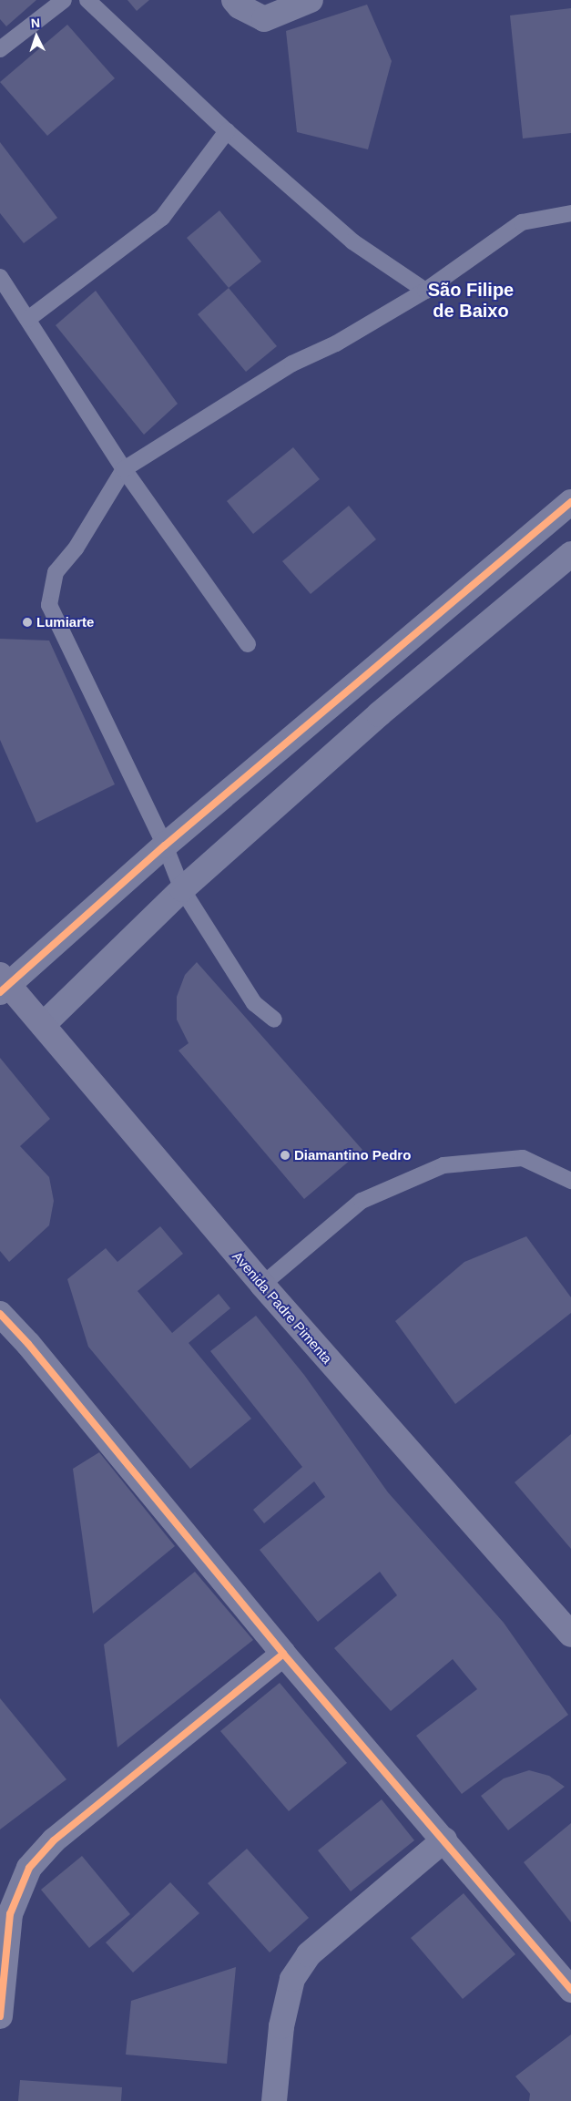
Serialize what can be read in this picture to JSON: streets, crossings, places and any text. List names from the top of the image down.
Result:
{
  "streets": {
    "main road": ["Avenida Padre Pimenta"]
  },
  "districts": ["São Filipe de Baixo"],
  "places": ["Lumiarte", "Diamantino Pedro"],
  "north": "top"
}
